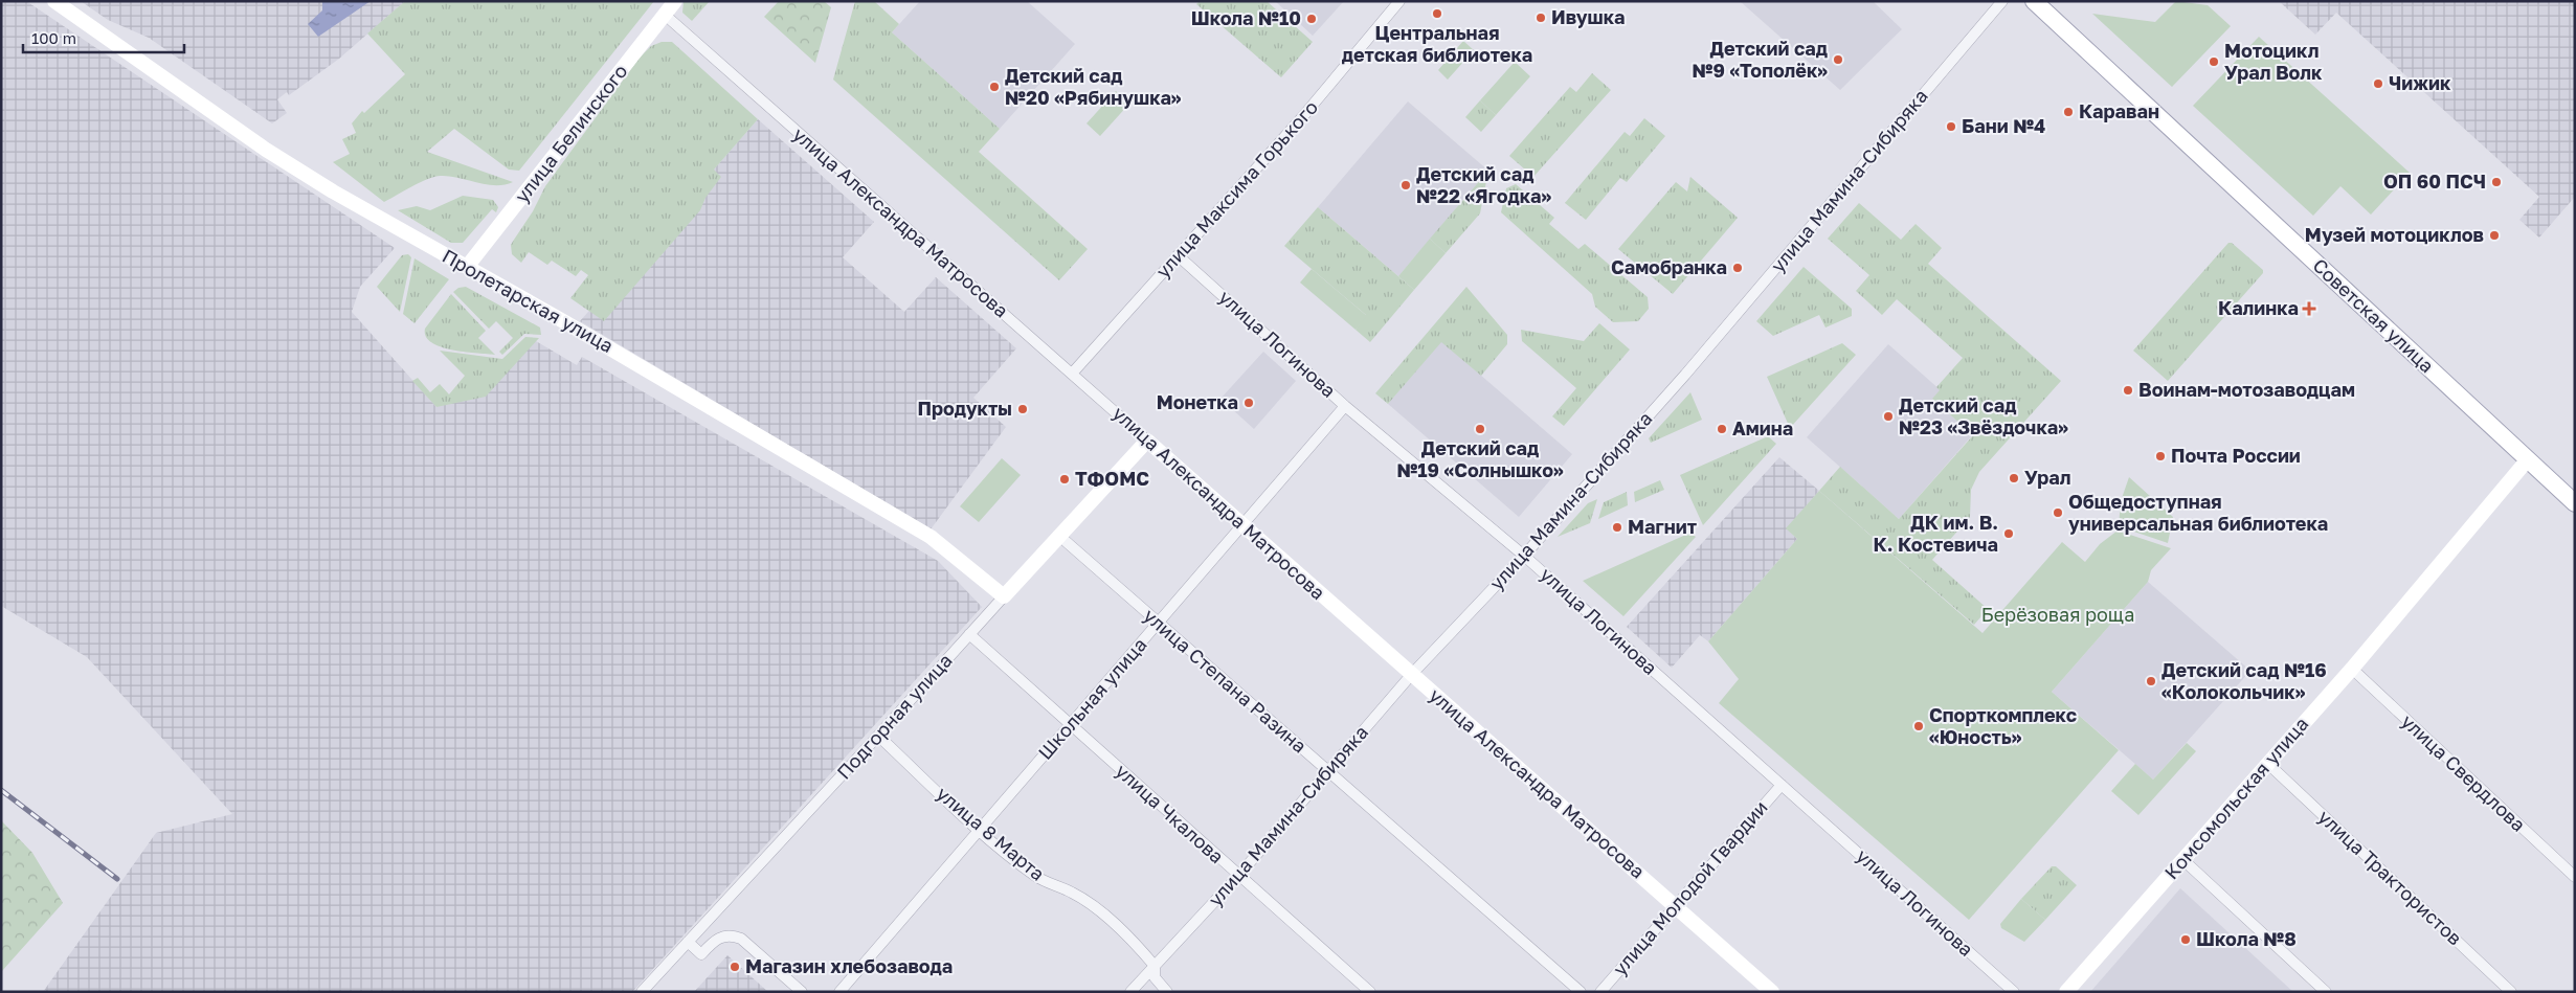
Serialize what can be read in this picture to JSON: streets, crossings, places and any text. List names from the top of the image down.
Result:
{
  "streets": {
    "main road": ["Советская улица"],
    "street": [
      "улица Белинского",
      "улица Мамина-Сибиряка",
      "улица Максима Горького",
      "улица Александра Матросова",
      "Пролетарская улица",
      "улица Логинова",
      "улица Степана Разина",
      "Школьная улица",
      "Подгорная улица",
      "улица Свердлова",
      "Комсомольская улица",
      "улица Чкалова",
      "улица 8 Марта",
      "улица Трактористов",
      "улица Молодой Гвардии"
    ]
  },
  "crossings": [
    ["улица Белинского", "улица Александра Матросова"],
    ["улица Белинского", "Пролетарская улица"],
    ["улица Мамина-Сибиряка", "улица Александра Матросова"],
    ["улица Мамина-Сибиряка", "улица Логинова"],
    ["улица Мамина-Сибиряка", "улица Степана Разина"],
    ["улица Мамина-Сибиряка", "улица Чкалова"],
    ["улица Мамина-Сибиряка", "улица 8 Марта"],
    ["улица Максима Горького", "улица Александра Матросова"],
    ["улица Максима Горького", "улица Логинова"],
    ["улица Александра Матросова", "Школьная улица"],
    ["улица Александра Матросова", "Подгорная улица"],
    ["улица Александра Матросова", "улица Молодой Гвардии"],
    ["Пролетарская улица", "Подгорная улица"],
    ["Советская улица", "Комсомольская улица"],
    ["улица Логинова", "Школьная улица"],
    ["улица Логинова", "улица Молодой Гвардии"],
    ["улица Степана Разина", "Школьная улица"],
    ["улица Степана Разина", "Подгорная улица"],
    ["Школьная улица", "улица Чкалова"],
    ["Школьная улица", "улица 8 Марта"],
    ["Подгорная улица", "улица Чкалова"],
    ["Подгорная улица", "улица 8 Марта"],
    ["улица Свердлова", "Комсомольская улица"],
    ["Комсомольская улица", "улица Трактористов"]
  ],
  "parks": ["Берёзовая роща"],
  "places": {
    "other": [
      "Центральная детская библиотека",
      "Ивушка",
      "Школа №10",
      "Детский сад №9 «Тополёк»",
      "Мотоцикл Урал Волк",
      "Чижик",
      "Детский сад №20 «Рябинушка»",
      "Караван",
      "Бани №4",
      "ОП 60 ПСЧ",
      "Детский сад №22 «Ягодка»",
      "Музей мотоциклов",
      "Самобранка",
      "Воинам-мотозаводцам",
      "Монетка",
      "Продукты",
      "Детский сад №23 «Звёздочка»",
      "Детский сад №19 «Солнышко»",
      "Амина",
      "Почта России",
      "Урал",
      "ТФОМС",
      "Общедоступная универсальная библиотека",
      "Магнит",
      "ДК им. В. К. Костевича",
      "Детский сад №16 «Колокольчик»",
      "Спорткомплекс «Юность»",
      "Школа №8",
      "Магазин хлебозавода"
    ],
    "health": ["Калинка"]
  },
  "scale_bar": "100 m"
}
